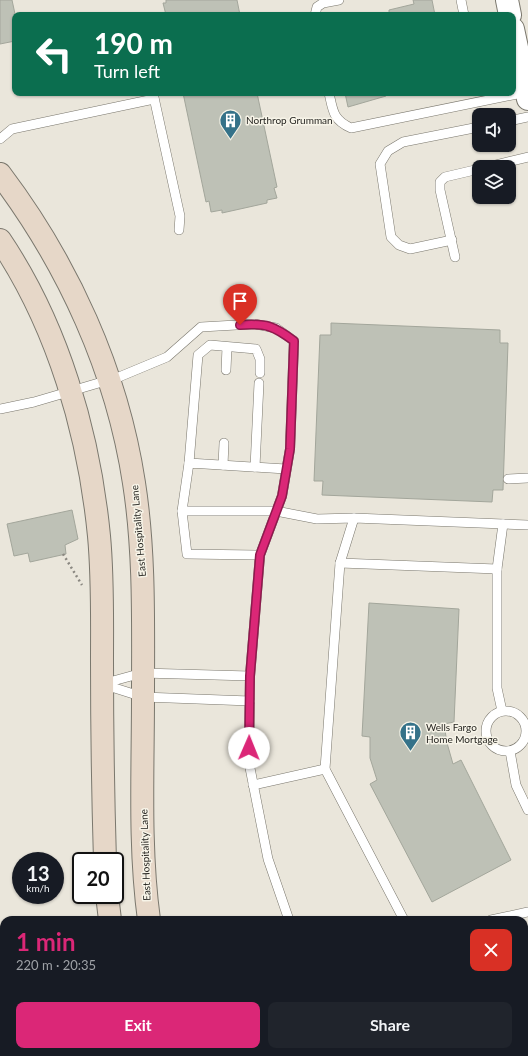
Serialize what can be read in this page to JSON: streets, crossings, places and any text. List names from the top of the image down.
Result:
{
  "streets": {
    "main road": ["East Hospitality Lane"]
  },
  "places": {
    "building": ["Northrop Grumman", "Wells Fargo Home Mortgage"]
  },
  "page": {
    "turn": ["190 m", "Turn left"],
    "speed": "13 km/h",
    "limit": "20",
    "heading": ["1 min", "220 m · 20:35"],
    "buttons": ["Exit", "Share"]
  }
}
